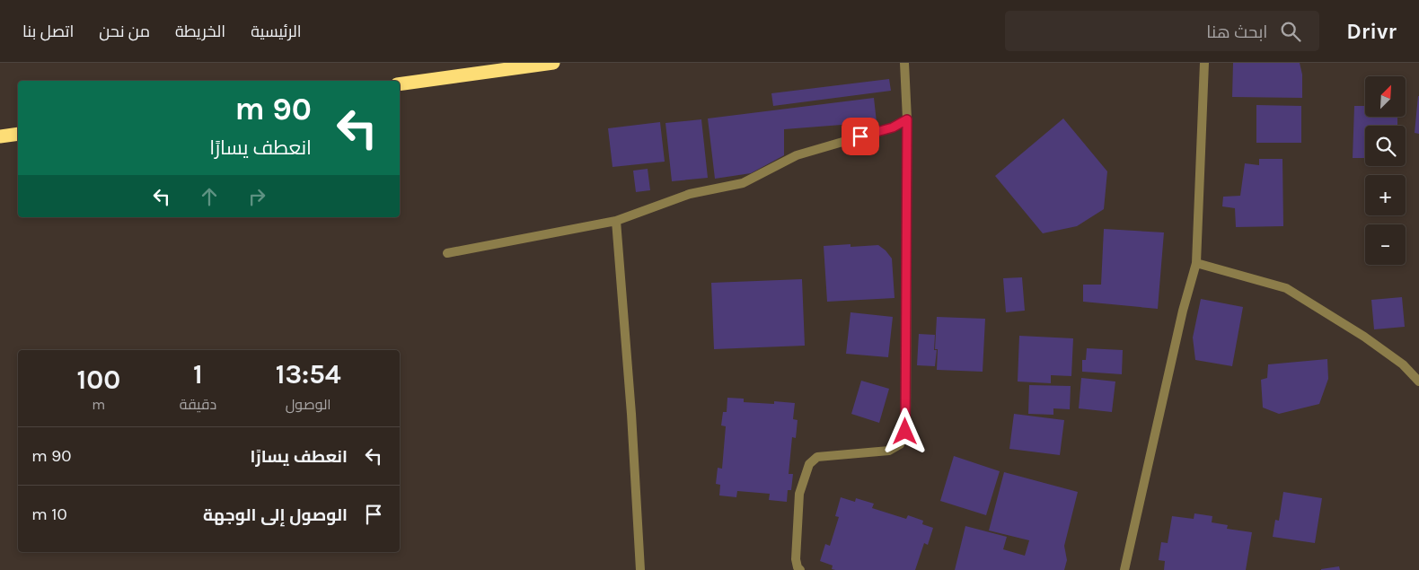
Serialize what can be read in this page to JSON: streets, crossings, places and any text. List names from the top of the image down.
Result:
{
  "north": "top right",
  "page": {
    "header": "Drivr",
    "search": "ابحث هنا",
    "nav": [
      "الرئيسية",
      "الخريطة",
      "من نحن",
      "اتصل بنا"
    ],
    "map_buttons": ["+", "−"],
    "turn": ["90 m", "انعطف يسارًا"],
    "eta": [
      "13:54",
      "الوصول",
      "1",
      "دقيقة",
      "100",
      "m"
    ],
    "list": [
      {
        "name": "انعطف يسارًا",
        "value": "90 m"
      },
      {
        "name": "الوصول إلى الوجهة",
        "value": "10 m"
      }
    ]
  }
}
